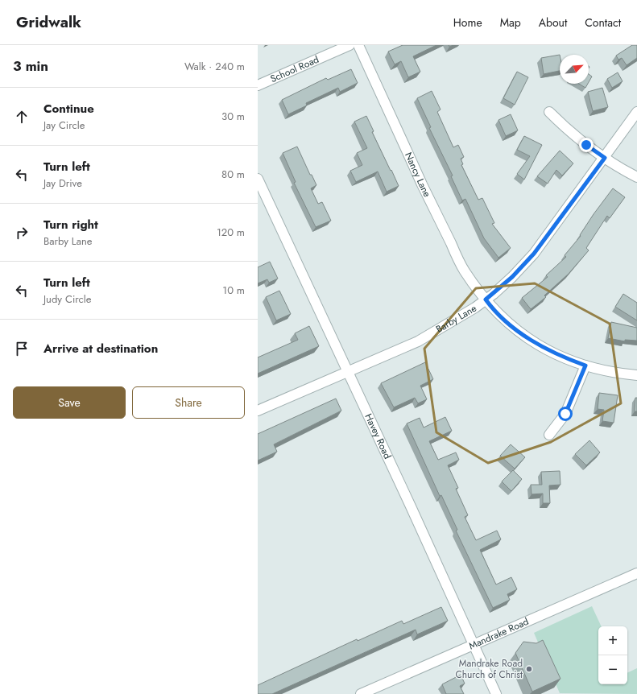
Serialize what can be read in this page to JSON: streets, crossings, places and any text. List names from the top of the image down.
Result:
{
  "streets": {
    "street": [
      "School Road",
      "Nancy Lane",
      "Barby Lane",
      "Havey Road",
      "Mandrake Road"
    ]
  },
  "crossings": [
    ["Nancy Lane", "Barby Lane"],
    ["Barby Lane", "Havey Road"],
    ["Havey Road", "Mandrake Road"]
  ],
  "places": ["Mandrake Road Church of Christ"],
  "north": "top right",
  "page": {
    "header": "Gridwalk",
    "nav": [
      "Home",
      "Map",
      "About",
      "Contact"
    ],
    "heading": ["3 min", "Walk · 240 m"],
    "list": [
      ["Continue", "Jay Circle", "30 m"],
      ["Turn left", "Jay Drive", "80 m"],
      ["Turn right", "Barby Lane", "120 m"],
      ["Turn left", "Judy Circle", "10 m"],
      "Arrive at destination"
    ],
    "buttons": ["Save", "Share"],
    "map_buttons": ["+", "−"]
  }
}
